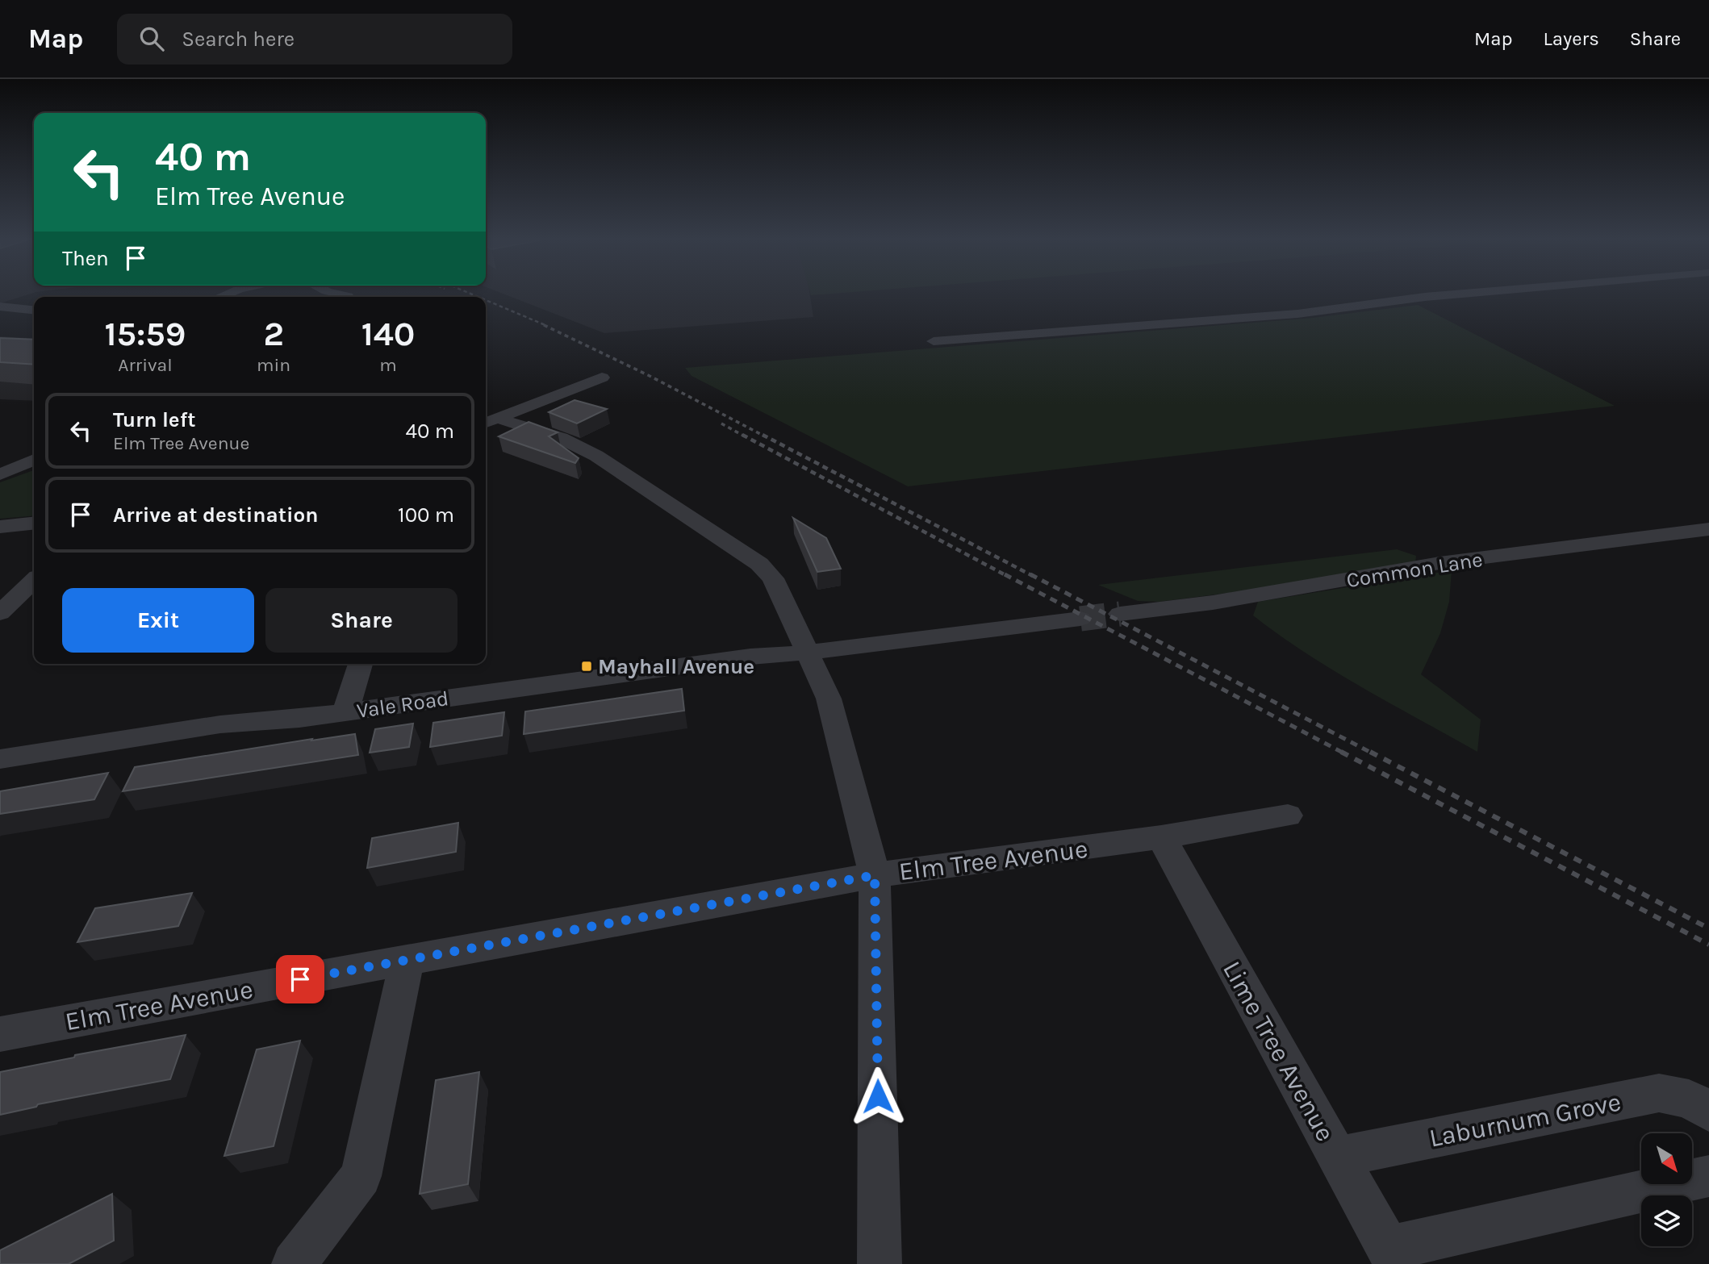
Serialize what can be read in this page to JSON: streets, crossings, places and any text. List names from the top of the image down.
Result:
{
  "streets": {
    "street": [
      "Common Lane",
      "Vale Road",
      "Elm Tree Avenue",
      "Lime Tree Avenue",
      "Laburnum Grove"
    ]
  },
  "crossings": [
    ["Elm Tree Avenue", "Lime Tree Avenue"],
    ["Lime Tree Avenue", "Laburnum Grove"]
  ],
  "places": {
    "transit": ["Mayhall Avenue"]
  },
  "north": "bottom right",
  "page": {
    "header": "Map",
    "search": "Search here",
    "nav": ["Map", "Layers", "Share"],
    "turn": ["40 m", "Elm Tree Avenue"],
    "then": "Then",
    "eta": [
      "15:59",
      "Arrival",
      "2",
      "min",
      "140",
      "m"
    ],
    "list": [
      {
        "name": "Turn left",
        "note": "Elm Tree Avenue",
        "value": "40 m"
      },
      {
        "name": "Arrive at destination",
        "value": "100 m"
      }
    ],
    "buttons": ["Exit", "Share"]
  }
}
